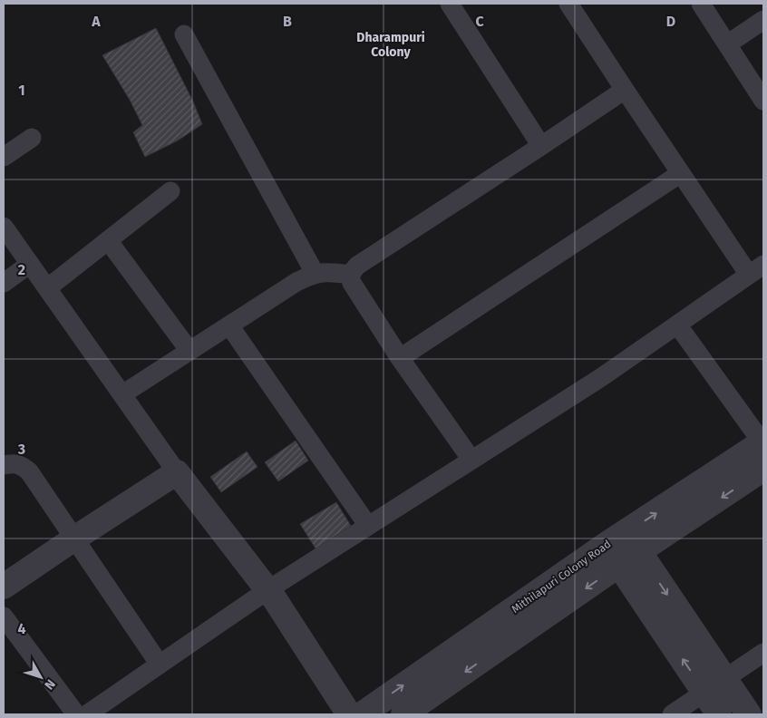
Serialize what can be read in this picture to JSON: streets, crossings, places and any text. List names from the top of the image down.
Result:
{
  "streets": {
    "street": ["Mithilapuri Colony Road"]
  },
  "districts": ["Dharampuri Colony"],
  "north": "bottom right",
  "grid": {
    "columns": [
      "A",
      "B",
      "C",
      "D"
    ],
    "rows": [
      "1",
      "2",
      "3",
      "4"
    ]
  }
}
